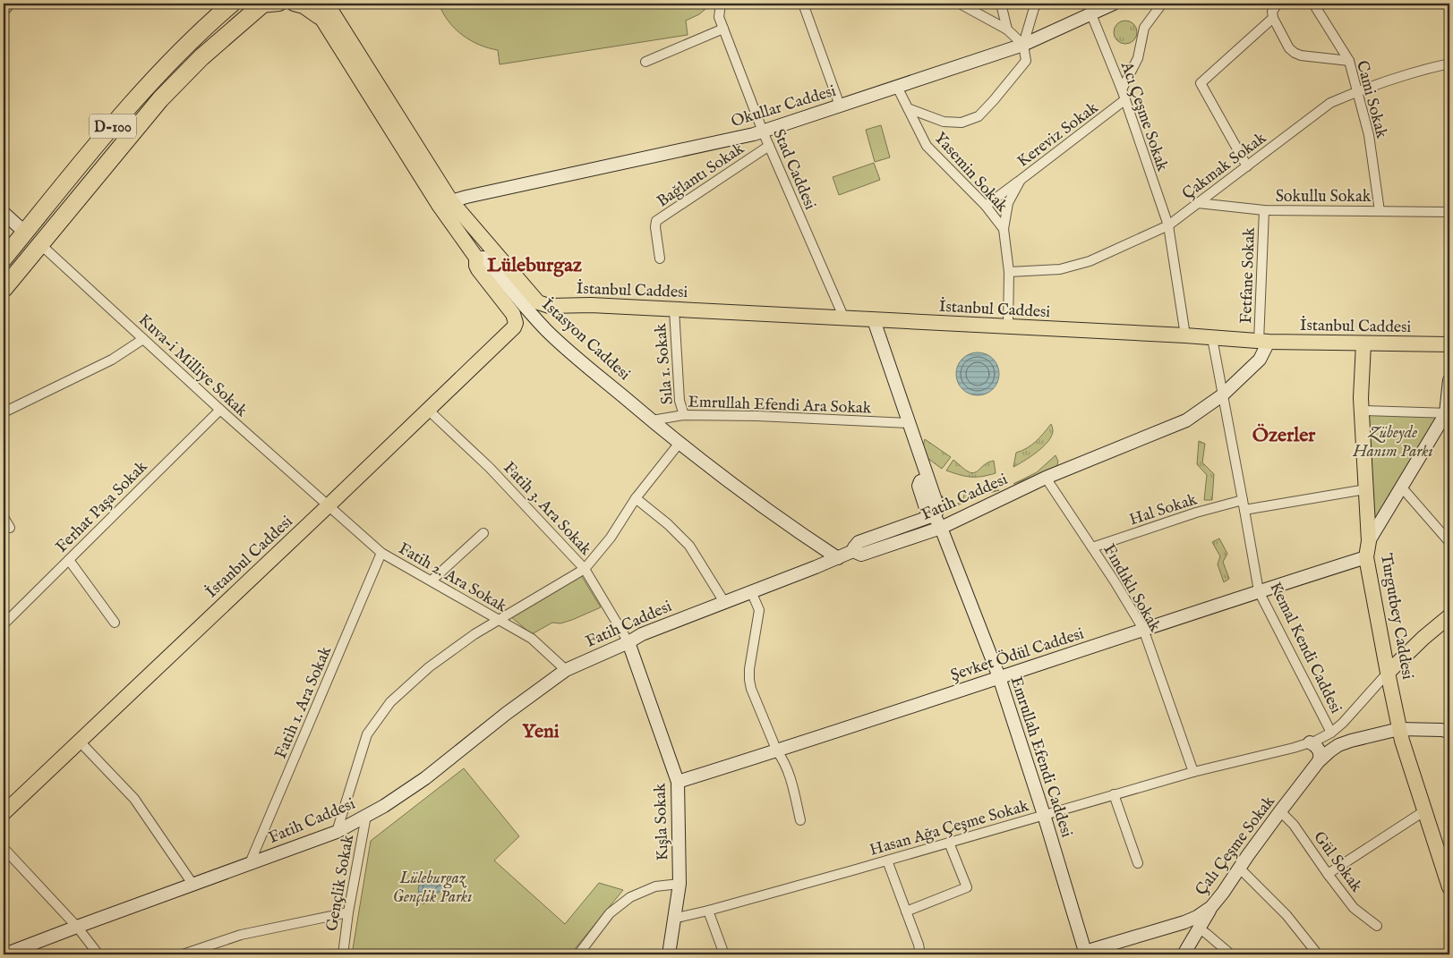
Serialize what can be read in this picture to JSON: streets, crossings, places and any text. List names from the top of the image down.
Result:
{
  "streets": {
    "highway": ["D-100"],
    "main road": [
      "Okullar Caddesi",
      "İstanbul Caddesi",
      "İstasyon Caddesi",
      "Fatih Caddesi",
      "Turgutbey Caddesi",
      "Şevket Ödül Caddesi",
      "Emrullah Efendi Caddesi",
      "Kışla Sokak",
      "Çalı Çeşme Sokak"
    ],
    "street": [
      "Cami Sokak",
      "Acı Çeşme Sokak",
      "Kereviz Sokak",
      "Çakmak Sokak",
      "Stad Caddesi",
      "Yasemin Sokak",
      "Bağlantı Sokak",
      "Sokullu Sokak",
      "Fetfane Sokak",
      "Sıla 1. Sokak",
      "Kuva-i Milliye Sokak",
      "Emrullah Efendi Ara Sokak",
      "Ferhat Paşa Sokak",
      "Fatih 3. Ara Sokak",
      "Hal Sokak",
      "Fatih 2. Ara Sokak",
      "Fındıklı Sokak",
      "Kemal Kendi Caddesi",
      "Fatih 1. Ara Sokak",
      "Hasan Ağa Çeşme Sokak",
      "Gül Sokak",
      "Gençlik Sokak"
    ]
  },
  "crossings": [
    ["Cami Sokak", "Çakmak Sokak"],
    ["Cami Sokak", "Sokullu Sokak"],
    ["Okullar Caddesi", "Acı Çeşme Sokak"],
    ["Okullar Caddesi", "Stad Caddesi"],
    ["Okullar Caddesi", "Yasemin Sokak"],
    ["Okullar Caddesi", "İstasyon Caddesi"],
    ["Acı Çeşme Sokak", "Kereviz Sokak"],
    ["Acı Çeşme Sokak", "Çakmak Sokak"],
    ["Acı Çeşme Sokak", "İstanbul Caddesi"],
    ["D-100", "Kuva-i Milliye Sokak"],
    ["Kereviz Sokak", "Çakmak Sokak"],
    ["Kereviz Sokak", "Yasemin Sokak"],
    ["Kereviz Sokak", "İstanbul Caddesi"],
    ["Çakmak Sokak", "Sokullu Sokak"],
    ["Stad Caddesi", "Bağlantı Sokak"],
    ["Stad Caddesi", "İstanbul Caddesi"],
    ["Sokullu Sokak", "Fetfane Sokak"],
    ["Fetfane Sokak", "İstanbul Caddesi"],
    ["Fetfane Sokak", "Fatih Caddesi"],
    ["İstanbul Caddesi", "İstasyon Caddesi"],
    ["İstanbul Caddesi", "Sıla 1. Sokak"],
    ["İstanbul Caddesi", "Kuva-i Milliye Sokak"],
    ["İstanbul Caddesi", "Fatih Caddesi"],
    ["İstanbul Caddesi", "Fatih 3. Ara Sokak"],
    ["İstanbul Caddesi", "Fatih 2. Ara Sokak"],
    ["İstanbul Caddesi", "Turgutbey Caddesi"],
    ["İstanbul Caddesi", "Kemal Kendi Caddesi"],
    ["İstanbul Caddesi", "Emrullah Efendi Caddesi"],
    ["İstasyon Caddesi", "Emrullah Efendi Ara Sokak"],
    ["İstasyon Caddesi", "Fatih Caddesi"],
    ["Sıla 1. Sokak", "Emrullah Efendi Ara Sokak"],
    ["Kuva-i Milliye Sokak", "Ferhat Paşa Sokak"],
    ["Kuva-i Milliye Sokak", "Fatih 2. Ara Sokak"],
    ["Emrullah Efendi Ara Sokak", "Emrullah Efendi Caddesi"],
    ["Fatih Caddesi", "Fatih 3. Ara Sokak"],
    ["Fatih Caddesi", "Fatih 2. Ara Sokak"],
    ["Fatih Caddesi", "Fındıklı Sokak"],
    ["Fatih Caddesi", "Kemal Kendi Caddesi"],
    ["Fatih Caddesi", "Fatih 1. Ara Sokak"],
    ["Fatih Caddesi", "Emrullah Efendi Caddesi"],
    ["Fatih Caddesi", "Kışla Sokak"],
    ["Fatih Caddesi", "Gençlik Sokak"],
    ["Fatih 3. Ara Sokak", "Kışla Sokak"],
    ["Hal Sokak", "Fındıklı Sokak"],
    ["Hal Sokak", "Turgutbey Caddesi"],
    ["Hal Sokak", "Kemal Kendi Caddesi"],
    ["Fatih 2. Ara Sokak", "Fatih 1. Ara Sokak"],
    ["Fındıklı Sokak", "Şevket Ödül Caddesi"],
    ["Fındıklı Sokak", "Hasan Ağa Çeşme Sokak"],
    ["Turgutbey Caddesi", "Şevket Ödül Caddesi"],
    ["Turgutbey Caddesi", "Hasan Ağa Çeşme Sokak"],
    ["Turgutbey Caddesi", "Çalı Çeşme Sokak"],
    ["Kemal Kendi Caddesi", "Şevket Ödül Caddesi"],
    ["Kemal Kendi Caddesi", "Hasan Ağa Çeşme Sokak"],
    ["Şevket Ödül Caddesi", "Emrullah Efendi Caddesi"],
    ["Şevket Ödül Caddesi", "Kışla Sokak"],
    ["Emrullah Efendi Caddesi", "Hasan Ağa Çeşme Sokak"],
    ["Emrullah Efendi Caddesi", "Çalı Çeşme Sokak"],
    ["Kışla Sokak", "Hasan Ağa Çeşme Sokak"],
    ["Çalı Çeşme Sokak", "Gül Sokak"]
  ],
  "districts": ["Lüleburgaz", "Özerler", "Yeni"],
  "parks": ["Zübeyde Hanım Parkı", "Lüleburgaz Gençlik Parkı"]
}
